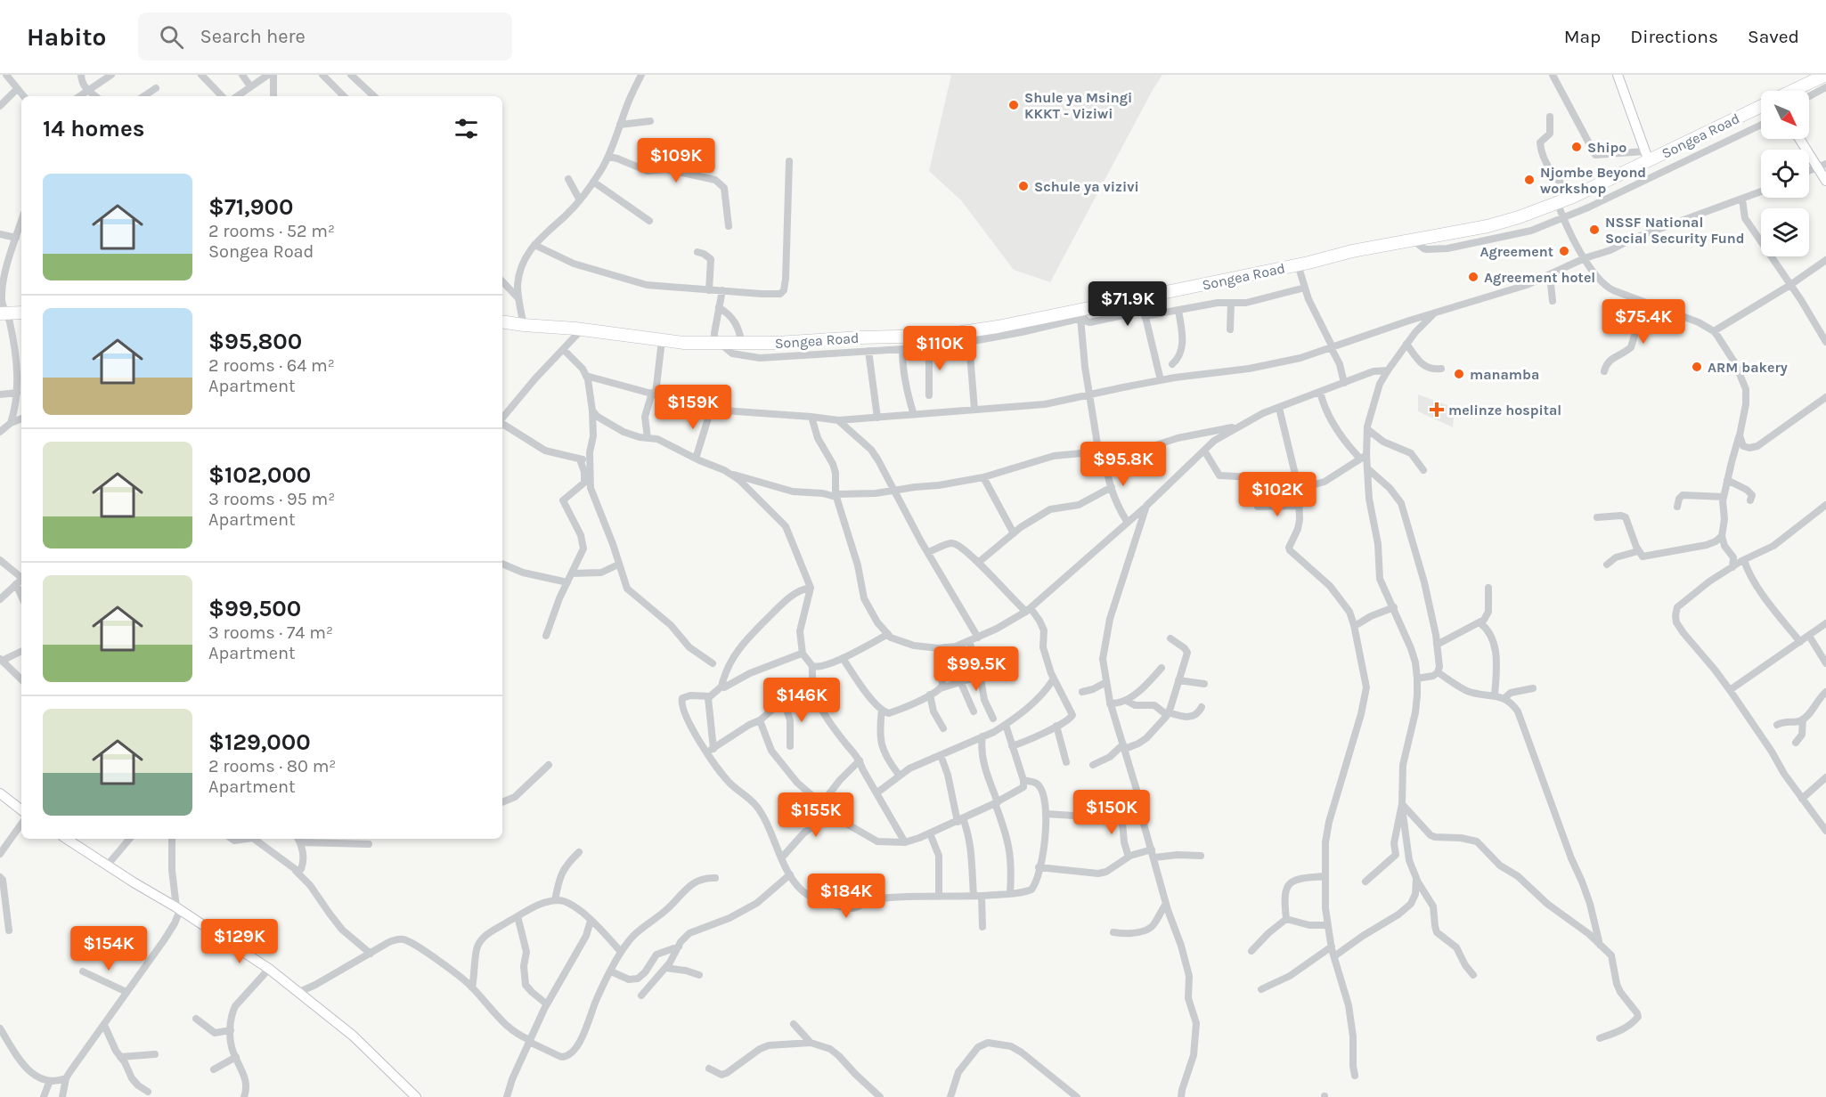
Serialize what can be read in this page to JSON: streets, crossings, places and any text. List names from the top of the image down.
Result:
{
  "streets": {
    "highway": ["Songea Road"]
  },
  "places": {
    "other": [
      "Shule ya Msingi KKKT - Viziwi",
      "Shipo",
      "Njombe Beyond workshop",
      "Schule ya vizivi",
      "NSSF National Social Security Fund",
      "Agreement",
      "Agreement hotel",
      "ARM bakery",
      "manamba"
    ],
    "health": ["melinze hospital"]
  },
  "north": "bottom right",
  "page": {
    "header": "Habito",
    "search": "Search here",
    "nav": ["Map", "Directions", "Saved"],
    "heading": "14 homes",
    "price": [
      "$109K",
      "$71.9K",
      "$75.4K",
      "$110K",
      "$159K",
      "$95.8K",
      "$102K",
      "$99.5K",
      "$146K",
      "$150K",
      "$155K",
      "$184K",
      "$129K",
      "$154K"
    ],
    "list": [
      {
        "name": "$71,900",
        "note": "2 rooms · 52 m² · Songea Road"
      },
      {
        "name": "$95,800",
        "note": "2 rooms · 64 m² · Apartment"
      },
      {
        "name": "$102,000",
        "note": "3 rooms · 95 m² · Apartment"
      },
      {
        "name": "$99,500",
        "note": "3 rooms · 74 m² · Apartment"
      },
      {
        "name": "$129,000",
        "note": "2 rooms · 80 m² · Apartment"
      }
    ]
  }
}
